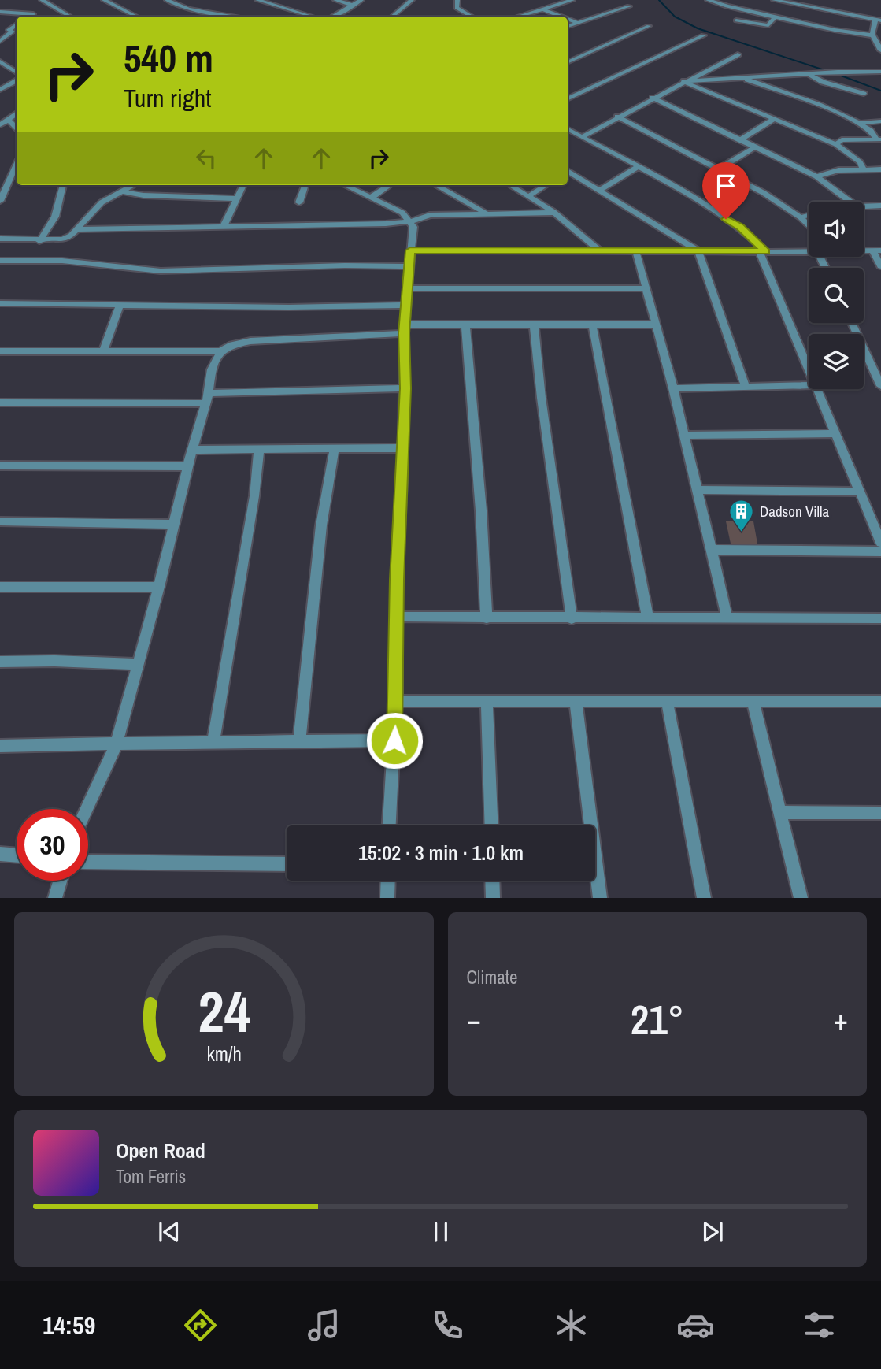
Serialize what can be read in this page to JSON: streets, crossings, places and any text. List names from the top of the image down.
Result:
{
  "places": {
    "building": ["Dadson Villa"]
  },
  "page": {
    "turn": ["540 m", "Turn right"],
    "limit": "30",
    "trip": "15:02 · 3 min · 1.0 km",
    "tile": "Climate",
    "heat": ["−", "21°", "+"],
    "song": ["Open Road", "Tom Ferris"],
    "tabs": "14:59",
    "gauge": ["24", "km/h"]
  }
}
